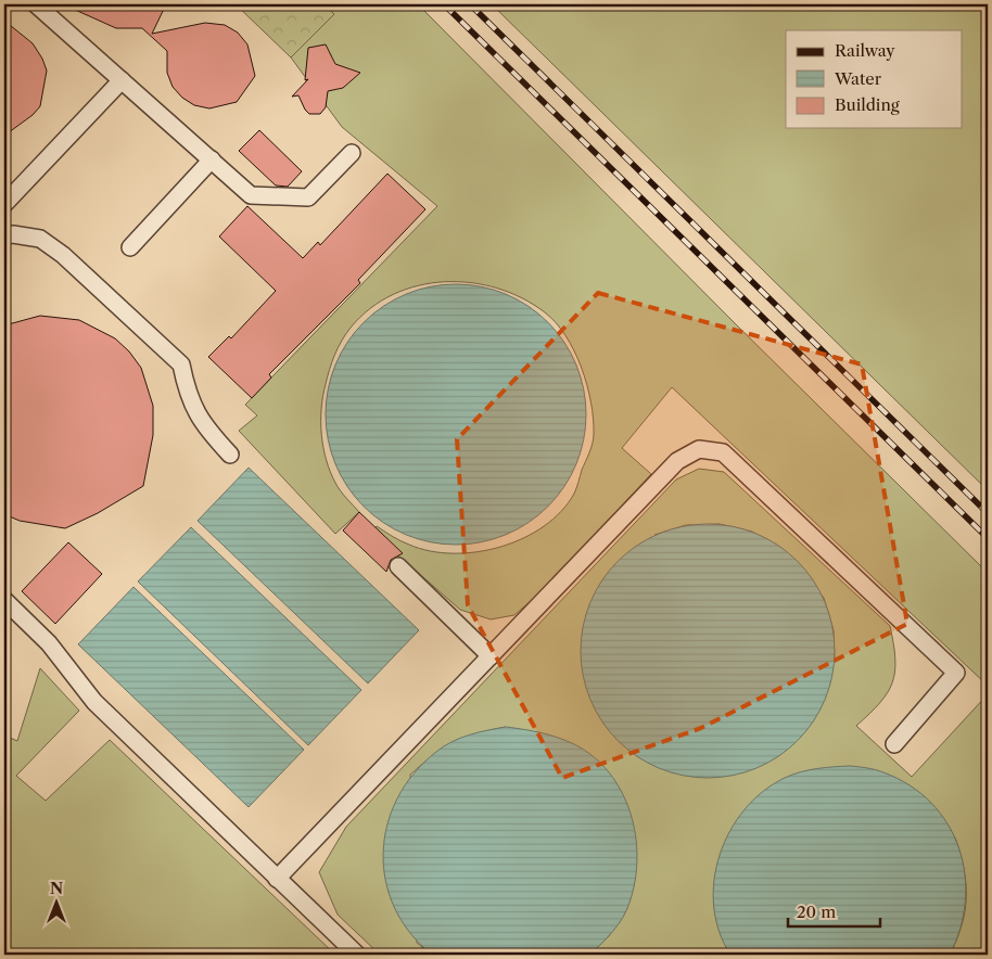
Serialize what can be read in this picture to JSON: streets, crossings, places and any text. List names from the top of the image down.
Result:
{
  "legend": ["Railway", "Water", "Building"],
  "scale_bar": "20 m",
  "north": "top"
}
